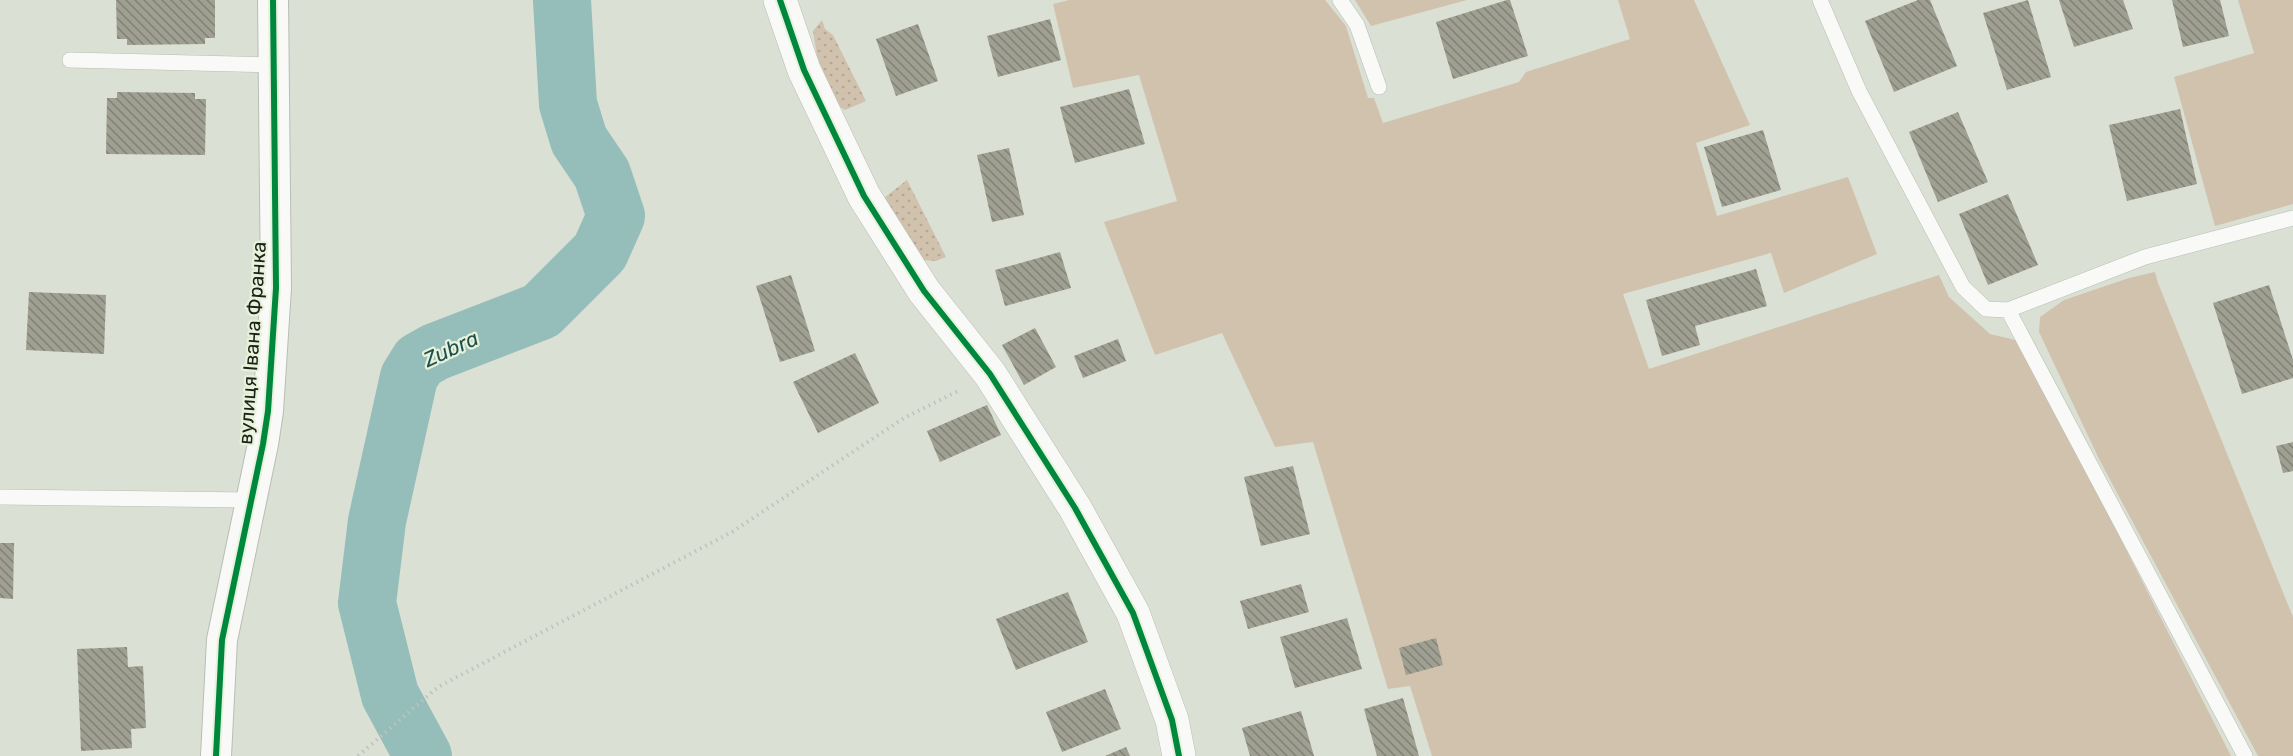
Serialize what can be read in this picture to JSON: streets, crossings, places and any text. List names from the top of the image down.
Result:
{
  "streets": {
    "street": ["вулиця Івана Франка"]
  },
  "water": ["Zubra"]
}
